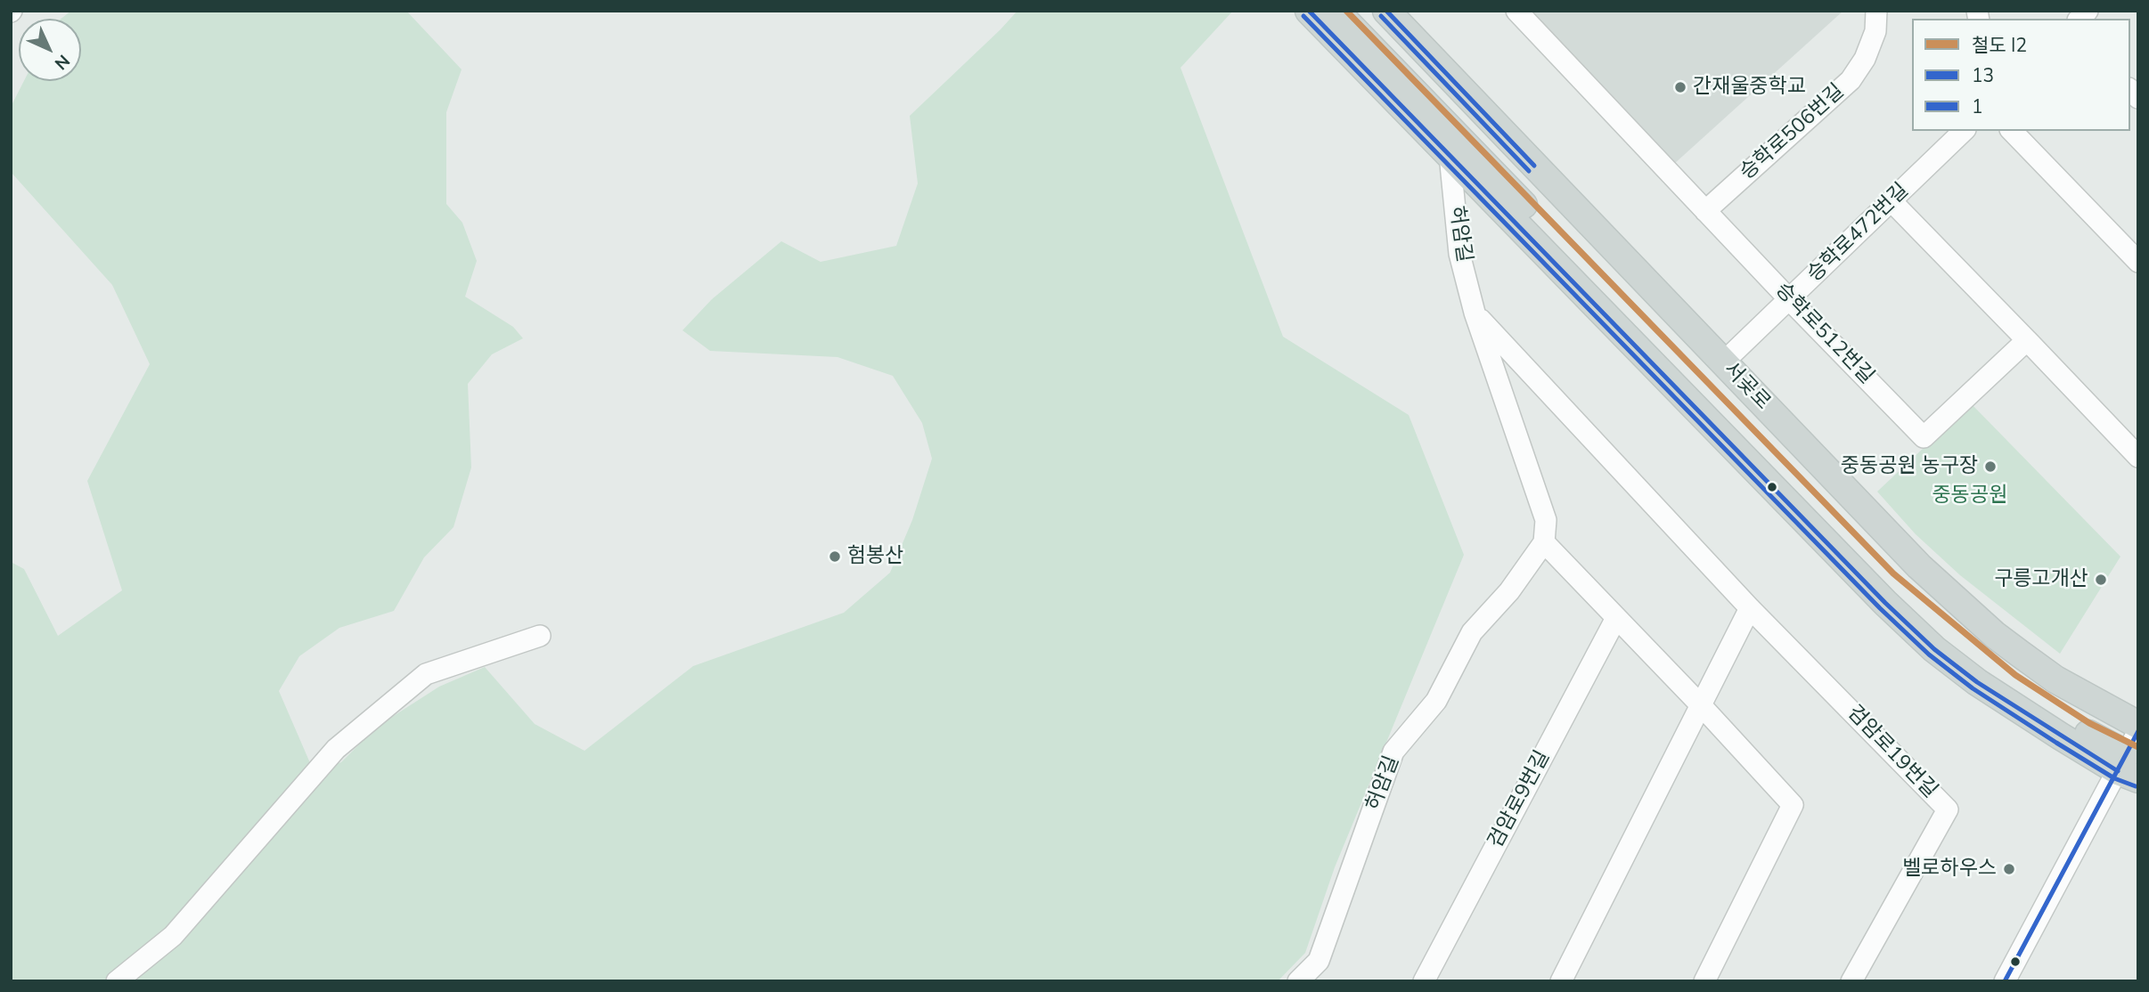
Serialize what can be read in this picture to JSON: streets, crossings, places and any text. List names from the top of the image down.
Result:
{
  "streets": {
    "main road": ["서곶로"],
    "street": [
      "승학로506번길",
      "승학로472번길",
      "허암길",
      "승학로512번길",
      "검암로19번길",
      "검암로9번길"
    ]
  },
  "crossings": [
    ["승학로506번길", "승학로512번길"],
    ["승학로472번길", "승학로512번길"],
    ["승학로472번길", "서곶로"],
    ["허암길", "검암로19번길"]
  ],
  "parks": ["중동공원"],
  "places": [
    "간재울중학교",
    "중동공원 농구장",
    "험봉산",
    "구릉고개산",
    "벨로하우스"
  ],
  "lines": ["rail line I2", "transit line 13", "transit line 1"],
  "legend": ["철도 I2", "13", "1"],
  "north": "bottom right"
}
